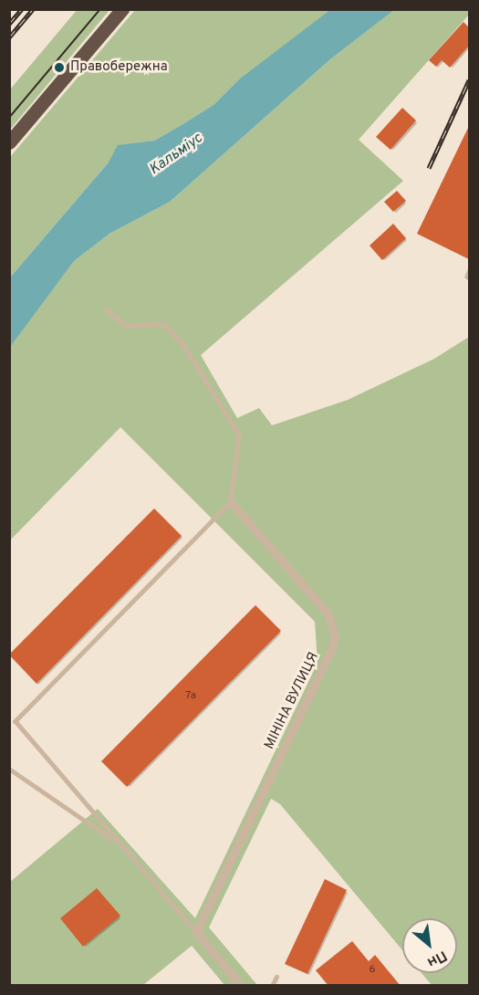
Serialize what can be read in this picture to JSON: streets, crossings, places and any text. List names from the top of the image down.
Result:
{
  "streets": {
    "street": ["МІНІНА ВУЛИЦЯ"]
  },
  "water": ["Кальміус"],
  "places": ["Правобережна"],
  "house_numbers": ["7а", "6"],
  "north": "bottom right"
}
